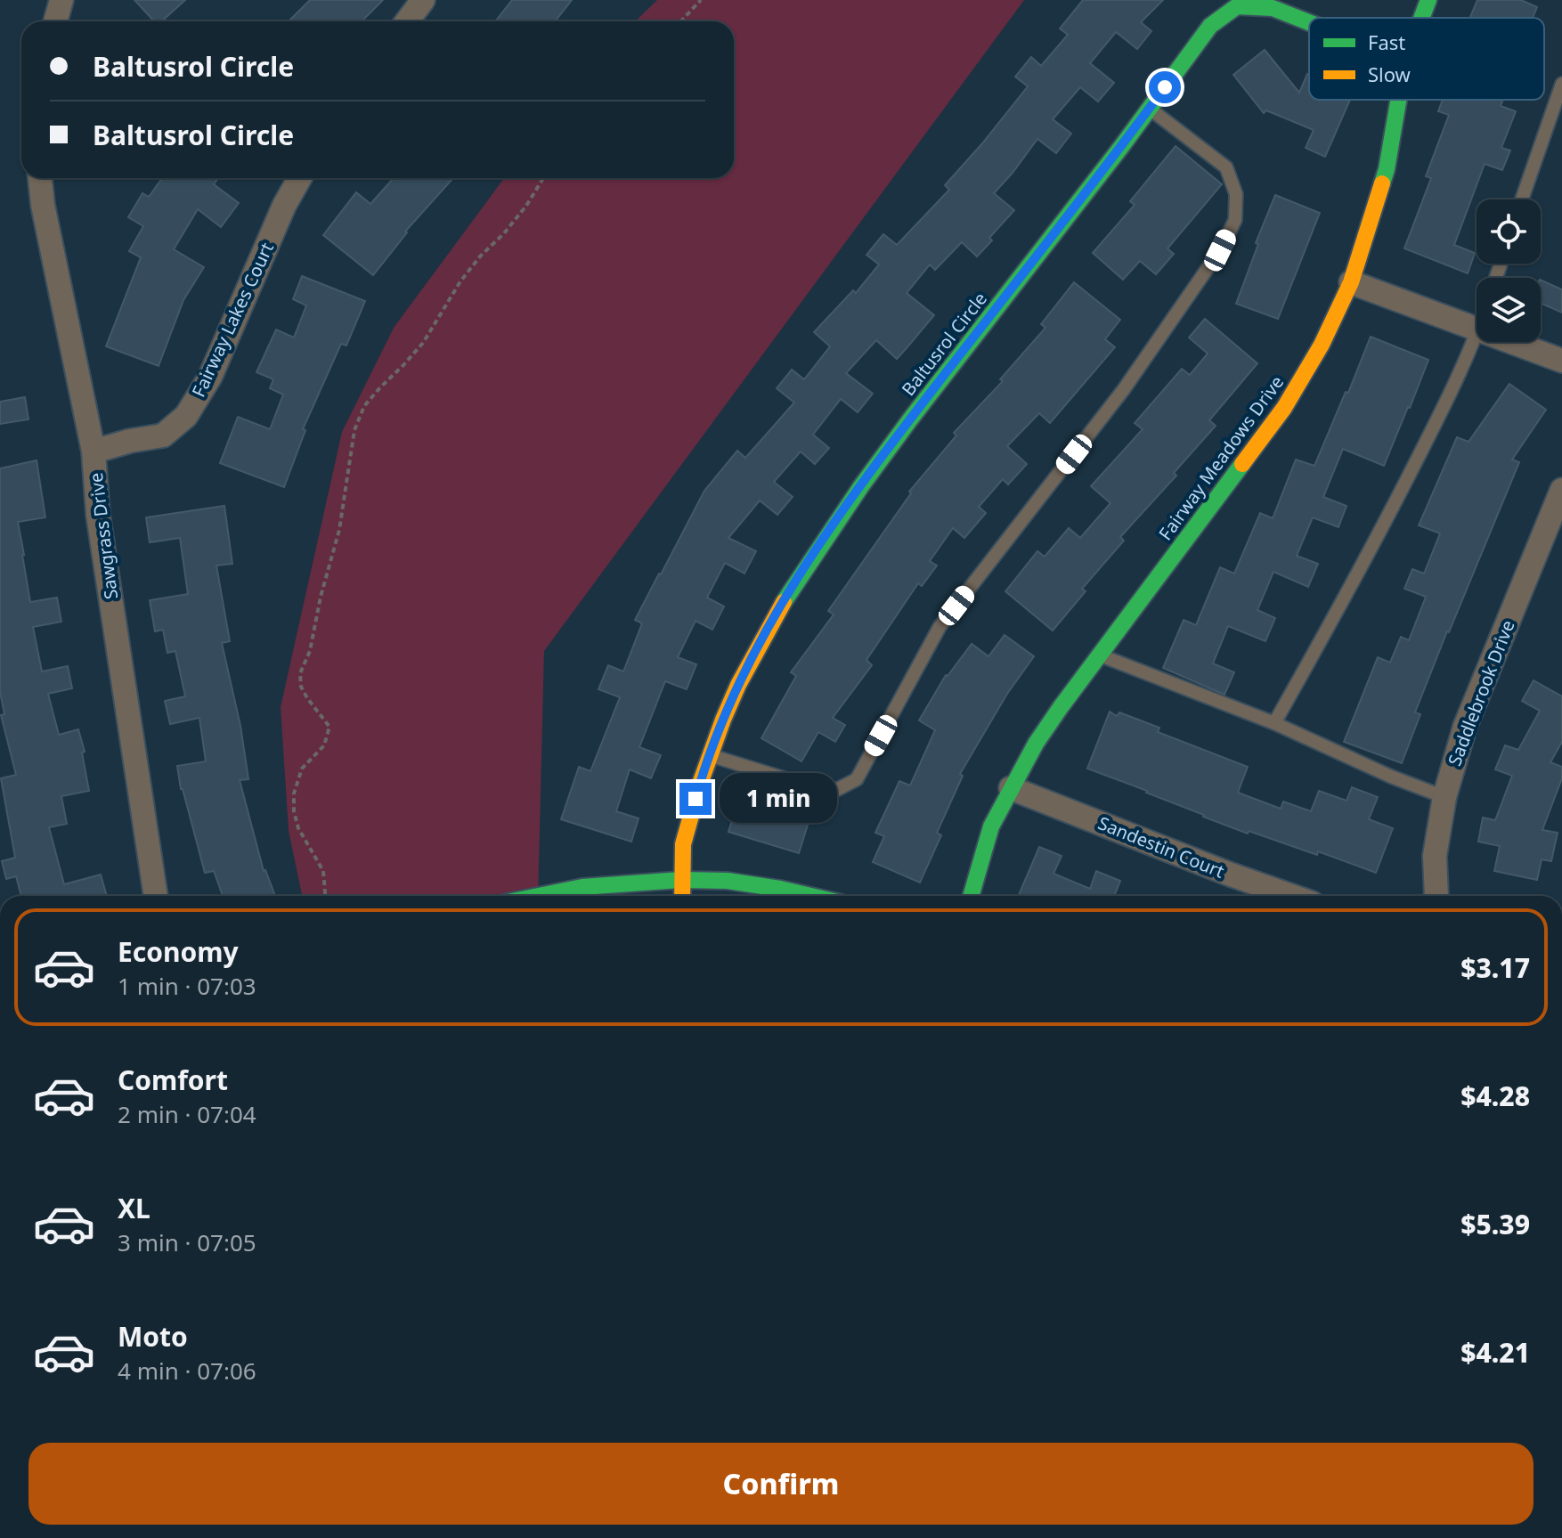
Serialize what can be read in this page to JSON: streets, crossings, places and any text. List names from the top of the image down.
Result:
{
  "streets": {
    "street": [
      "Fairway Lakes Court",
      "Baltusrol Circle",
      "Fairway Meadows Drive",
      "Sawgrass Drive",
      "Saddlebrook Drive",
      "Sandestin Court"
    ]
  },
  "crossings": [
    ["Fairway Lakes Court", "Sawgrass Drive"],
    ["Fairway Meadows Drive", "Sandestin Court"]
  ],
  "legend": ["Fast", "Slow"],
  "page": {
    "banner": ["Baltusrol Circle", "Baltusrol Circle"],
    "bubble": "1 min",
    "list": [
      {
        "name": "Economy",
        "note": "1 min · 07:03",
        "value": "$3.17"
      },
      {
        "name": "Comfort",
        "note": "2 min · 07:04",
        "value": "$4.28"
      },
      {
        "name": "XL",
        "note": "3 min · 07:05",
        "value": "$5.39"
      },
      {
        "name": "Moto",
        "note": "4 min · 07:06",
        "value": "$4.21"
      }
    ],
    "buttons": "Confirm"
  }
}
